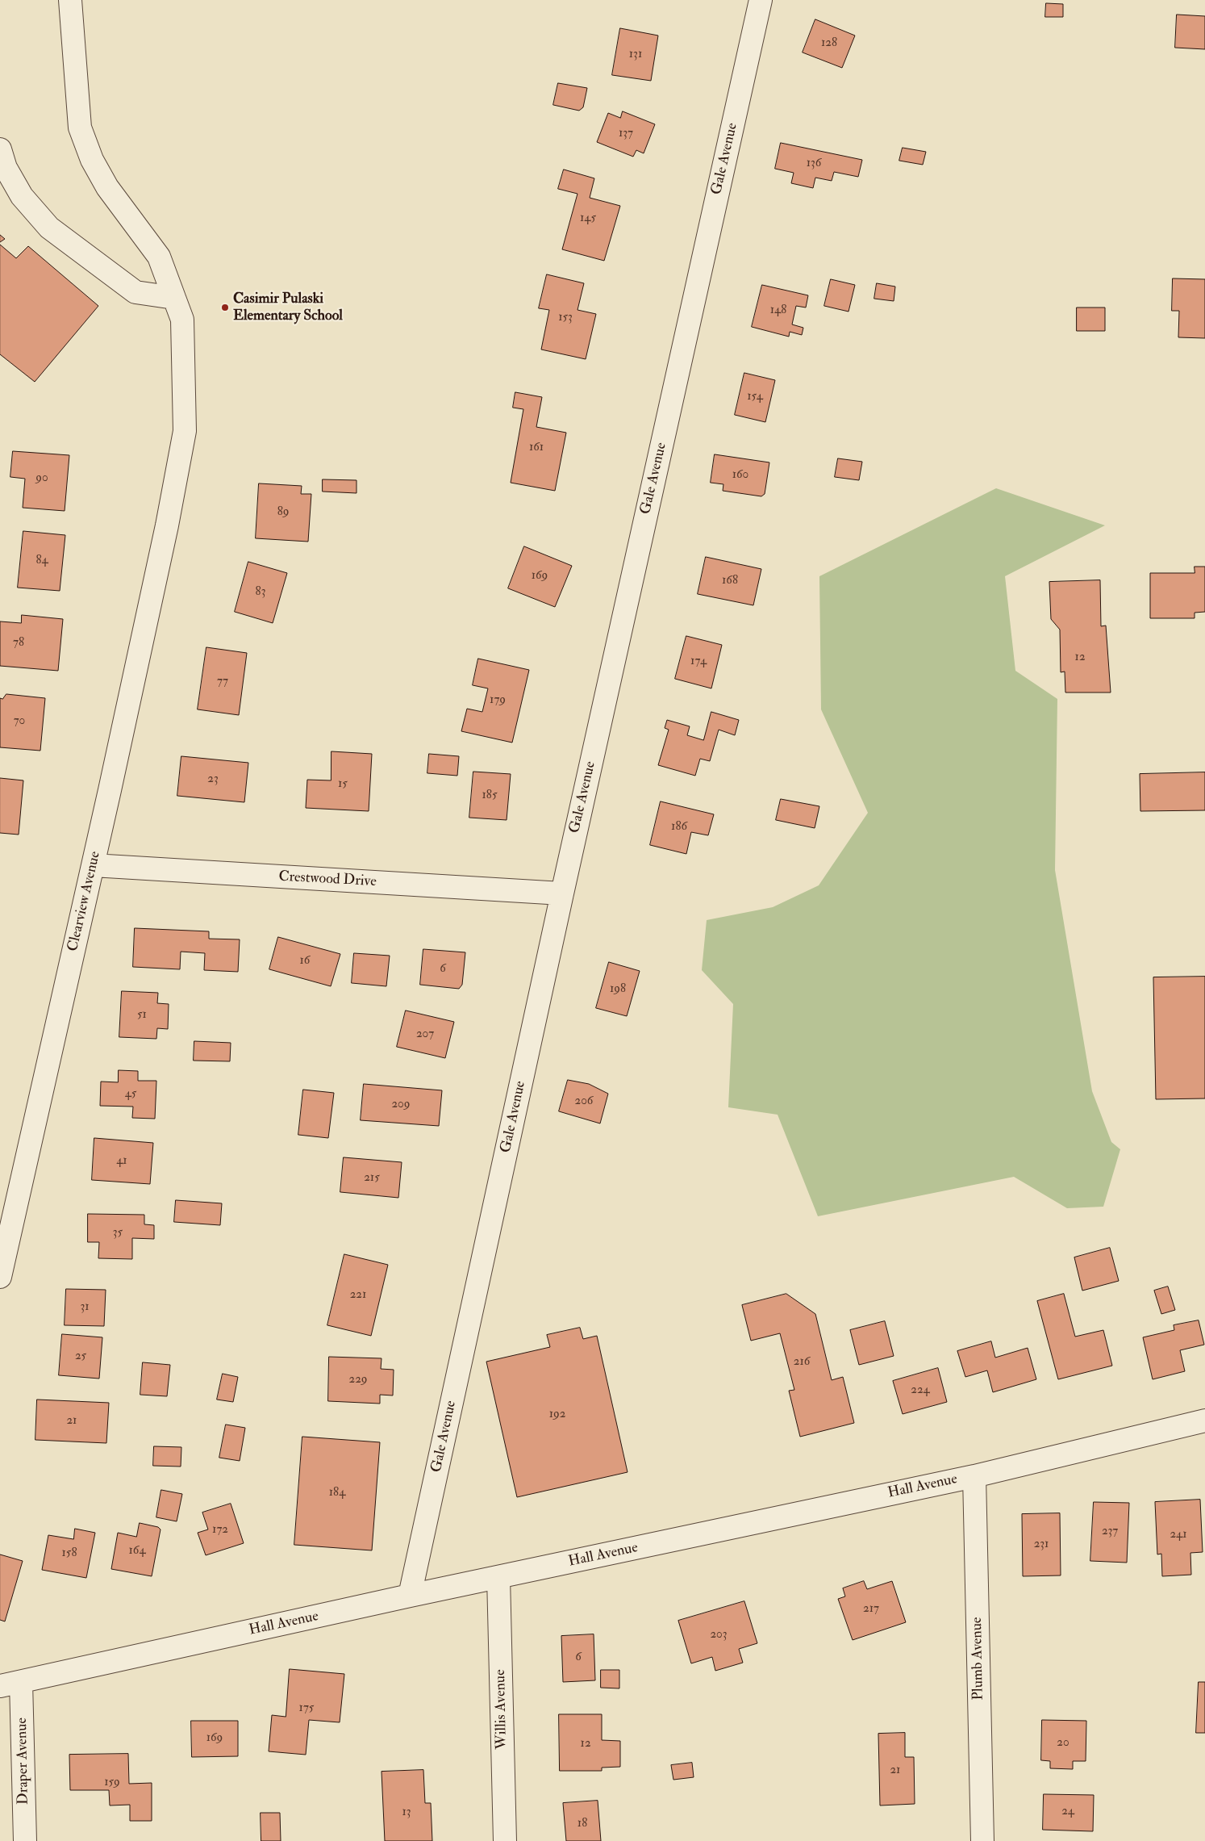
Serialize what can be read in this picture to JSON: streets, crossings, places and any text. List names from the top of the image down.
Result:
{
  "streets": {
    "street": [
      "Gale Avenue",
      "Crestwood Drive",
      "Clearview Avenue",
      "Hall Avenue",
      "Plumb Avenue",
      "Willis Avenue",
      "Draper Avenue"
    ]
  },
  "crossings": [
    ["Gale Avenue", "Crestwood Drive"],
    ["Gale Avenue", "Hall Avenue"],
    ["Crestwood Drive", "Clearview Avenue"],
    ["Hall Avenue", "Plumb Avenue"],
    ["Hall Avenue", "Willis Avenue"],
    ["Hall Avenue", "Draper Avenue"]
  ],
  "places": ["Casimir Pulaski Elementary School"],
  "house_numbers": [
    "128",
    "131",
    "137",
    "136",
    "145",
    "148",
    "153",
    "154",
    "161",
    "160",
    "90",
    "89",
    "84",
    "169",
    "168",
    "83",
    "78",
    "12",
    "174",
    "77",
    "179",
    "70",
    "23",
    "15",
    "185",
    "186",
    "16",
    "6",
    "198",
    "51",
    "207",
    "45",
    "206",
    "209",
    "41",
    "215",
    "35",
    "221",
    "31",
    "25",
    "216",
    "229",
    "224",
    "192",
    "21",
    "184",
    "172",
    "237",
    "241",
    "231",
    "164",
    "158",
    "217",
    "203",
    "6",
    "175",
    "169",
    "20",
    "12",
    "21",
    "159",
    "24",
    "13",
    "18"
  ]
}
